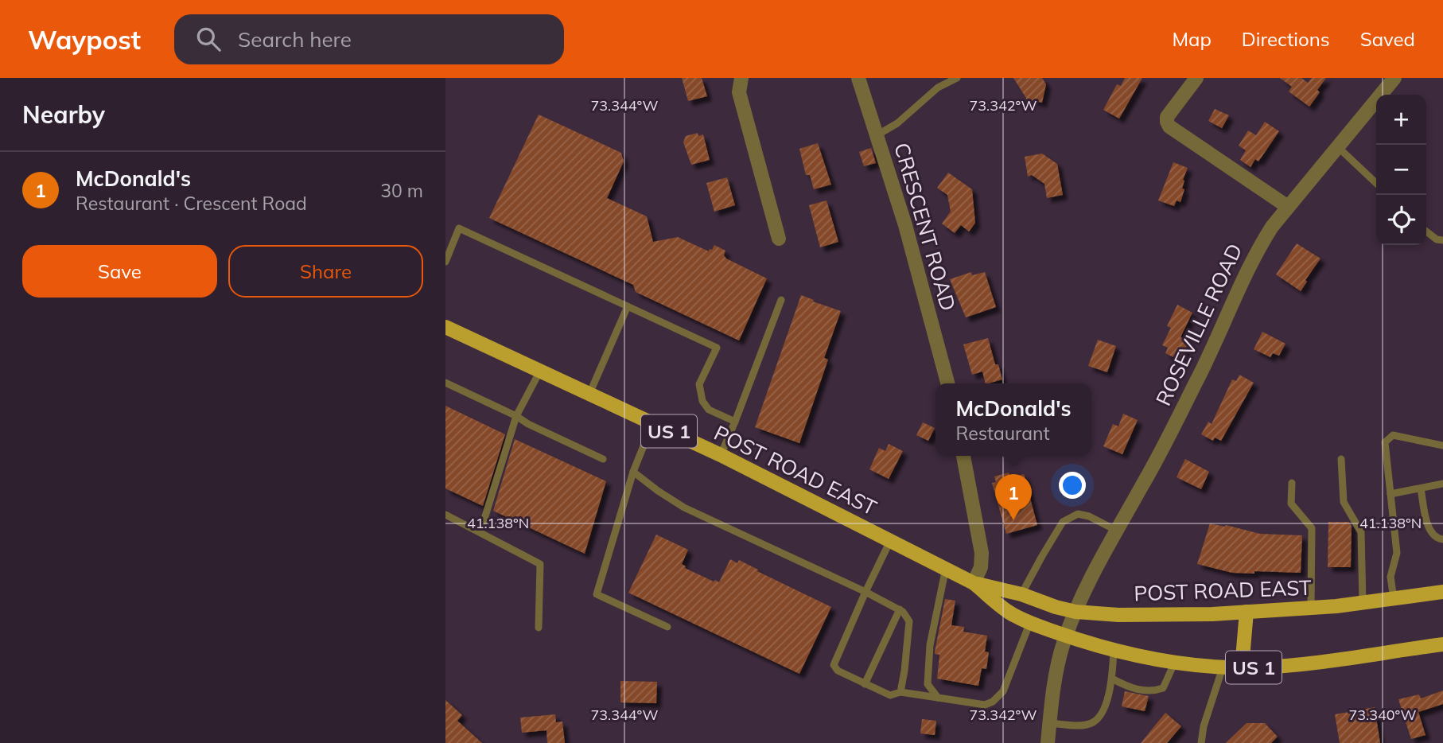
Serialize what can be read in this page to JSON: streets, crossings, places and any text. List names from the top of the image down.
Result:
{
  "streets": {
    "main road": ["US 1", "POST ROAD EAST"],
    "street": ["CRESCENT ROAD", "ROSEVILLE ROAD"]
  },
  "crossings": [
    ["ROSEVILLE ROAD", "POST ROAD EAST"]
  ],
  "page": {
    "header": "Waypost",
    "search": "Search here",
    "nav": ["Map", "Directions", "Saved"],
    "heading": "Nearby",
    "map_buttons": ["+", "−"],
    "list": [
      {
        "mark": "1",
        "name": "McDonald's",
        "note": "Restaurant · Crescent Road",
        "value": "30 m"
      }
    ],
    "buttons": ["Save", "Share"],
    "popup": ["McDonald's", "Restaurant"],
    "pins": "1"
  },
  "coordinates": [
    "73.344°W",
    "73.342°W",
    "41.138°N",
    "73.340°W"
  ]
}
